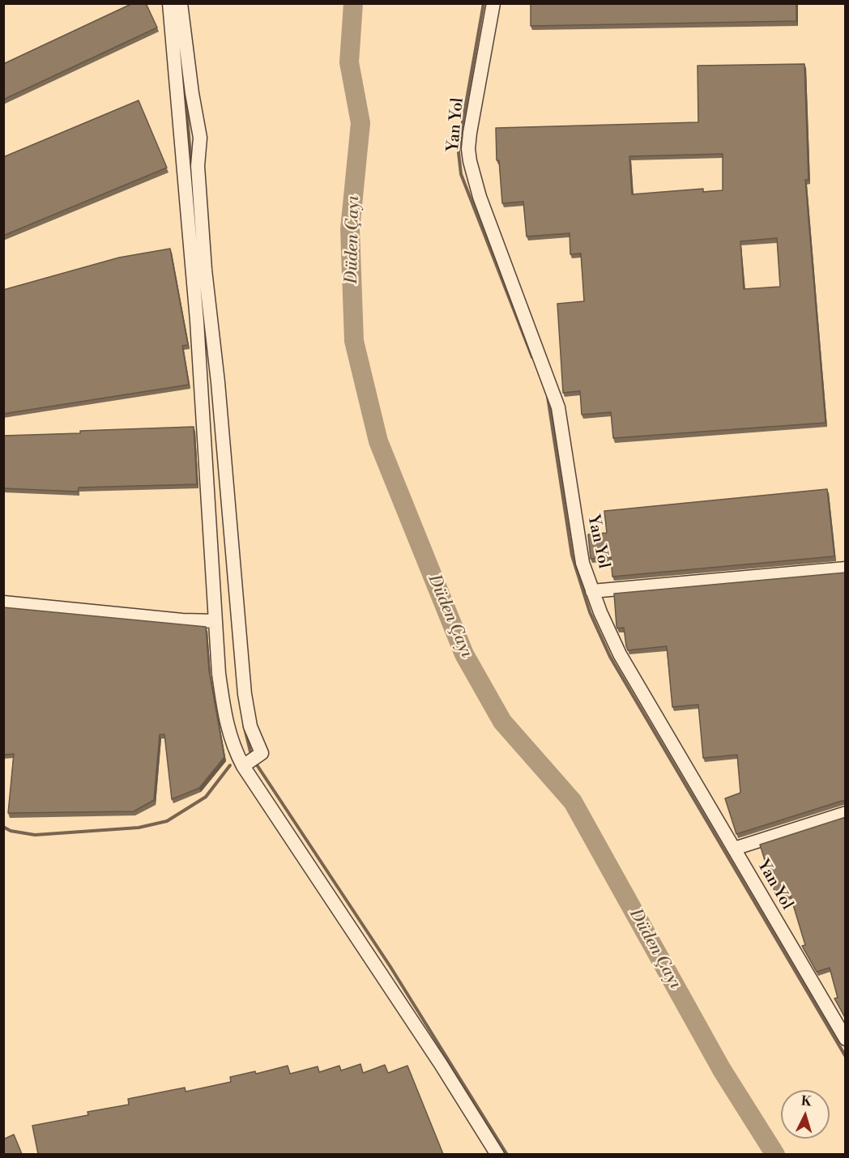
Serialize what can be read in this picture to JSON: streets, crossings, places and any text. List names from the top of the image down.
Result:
{
  "streets": {
    "street": ["Yan Yol"]
  },
  "water": ["Düden Çayı"],
  "north": "top"
}
